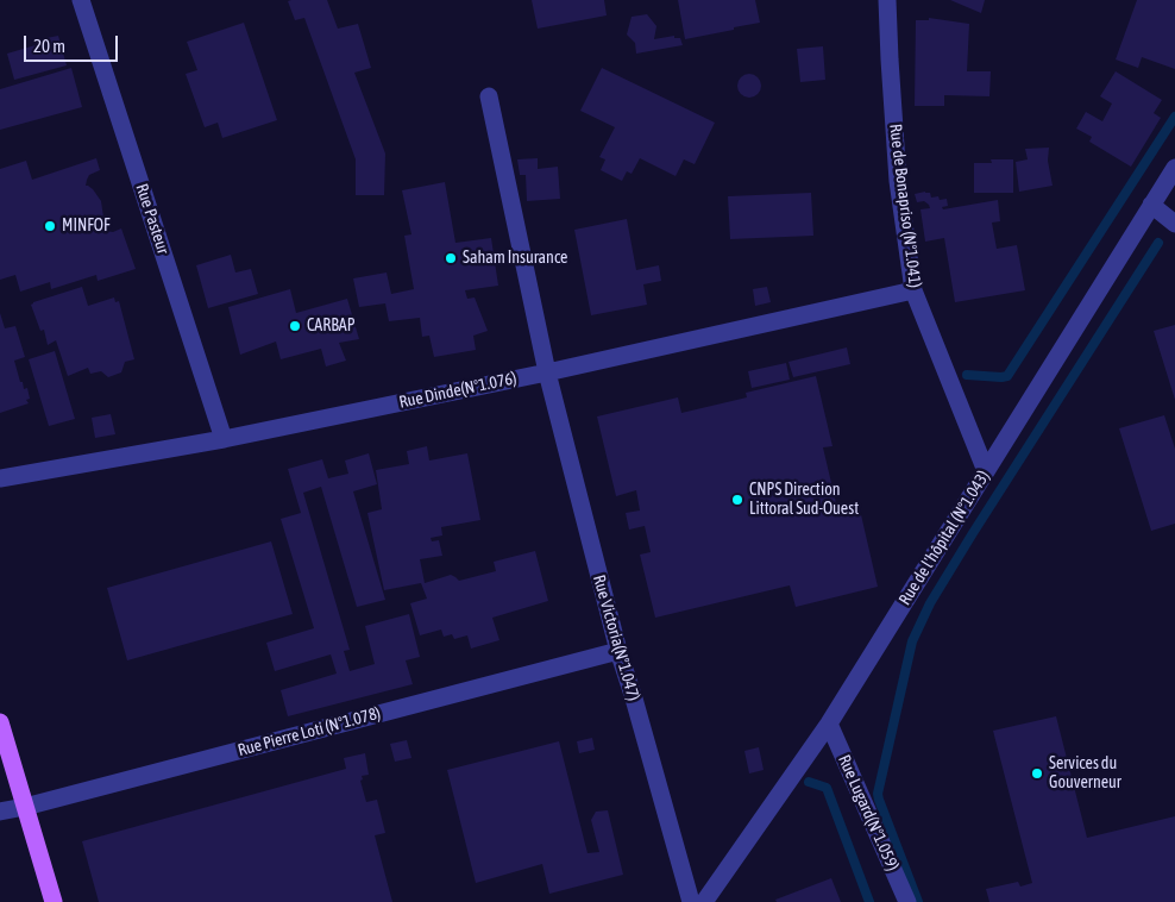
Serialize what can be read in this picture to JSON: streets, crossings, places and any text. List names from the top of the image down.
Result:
{
  "streets": {
    "street": [
      "Rue de Bonapriso (N°1.041)",
      "Rue Pasteur",
      "Rue Dinde(N°1.076)",
      "Rue de l'hôpital (N°1.043)",
      "Rue Victoria(N°1.047)",
      "Rue Pierre Loti (N°1.078)",
      "Rue Lugard(N°1.059)"
    ]
  },
  "crossings": [
    ["Rue de Bonapriso (N°1.041)", "Rue Dinde(N°1.076)"],
    ["Rue de Bonapriso (N°1.041)", "Rue de l'hôpital (N°1.043)"],
    ["Rue Pasteur", "Rue Dinde(N°1.076)"],
    ["Rue Dinde(N°1.076)", "Rue Victoria(N°1.047)"],
    ["Rue de l'hôpital (N°1.043)", "Rue Lugard(N°1.059)"],
    ["Rue Victoria(N°1.047)", "Rue Pierre Loti (N°1.078)"]
  ],
  "places": [
    "MINFOF",
    "Saham Insurance",
    "CARBAP",
    "CNPS Direction Littoral Sud-Ouest",
    "Services du Gouverneur"
  ],
  "scale_bar": "20 m"
}
